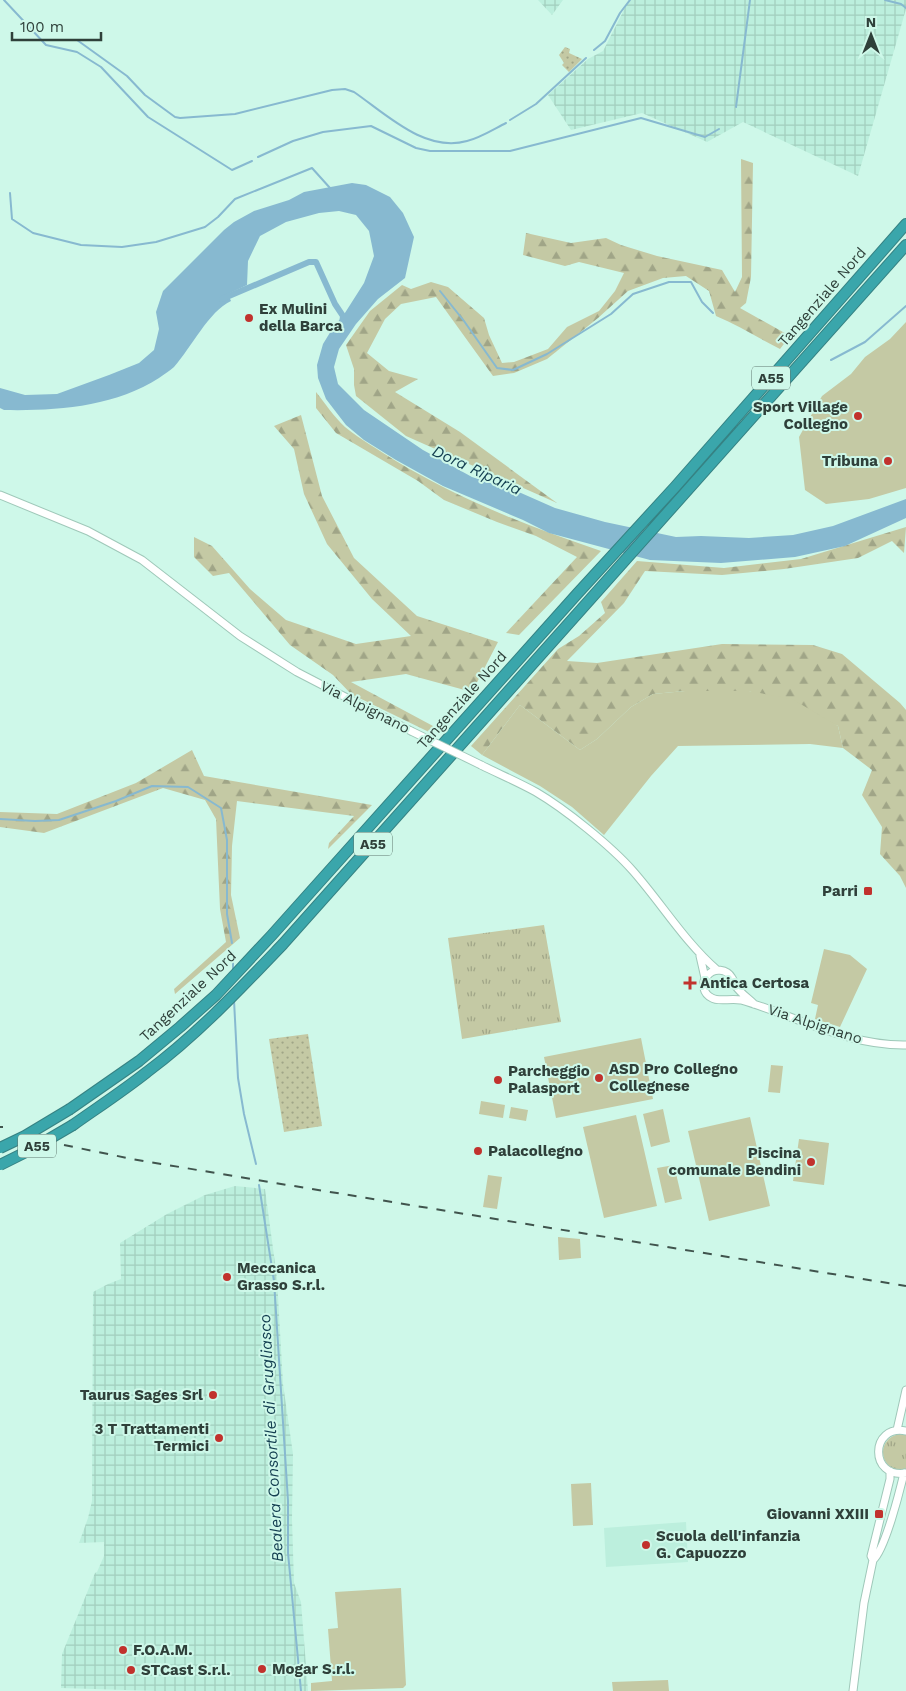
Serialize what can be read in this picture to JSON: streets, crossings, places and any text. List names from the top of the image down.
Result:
{
  "streets": {
    "highway": ["Tangenziale Nord", "A55"],
    "street": ["Via Alpignano"]
  },
  "water": ["Dora Riparia", "Bealera Consortile di Grugliasco"],
  "places": {
    "other": [
      "Ex Mulini della Barca",
      "Sport Village Collegno",
      "Tribuna",
      "ASD Pro Collegno Collegnese",
      "Parcheggio Palasport",
      "Palacollegno",
      "Piscina comunale Bendini",
      "Meccanica Grasso S.r.l.",
      "Taurus Sages Srl",
      "3 T Trattamenti Termici",
      "Scuola dell'infanzia G. Capuozzo",
      "F.O.A.M.",
      "Mogar S.r.l.",
      "STCast S.r.l."
    ],
    "transit": ["Parri", "Giovanni XXIII"],
    "health": ["Antica Certosa"]
  },
  "scale_bar": "100 m",
  "north": "top"
}
